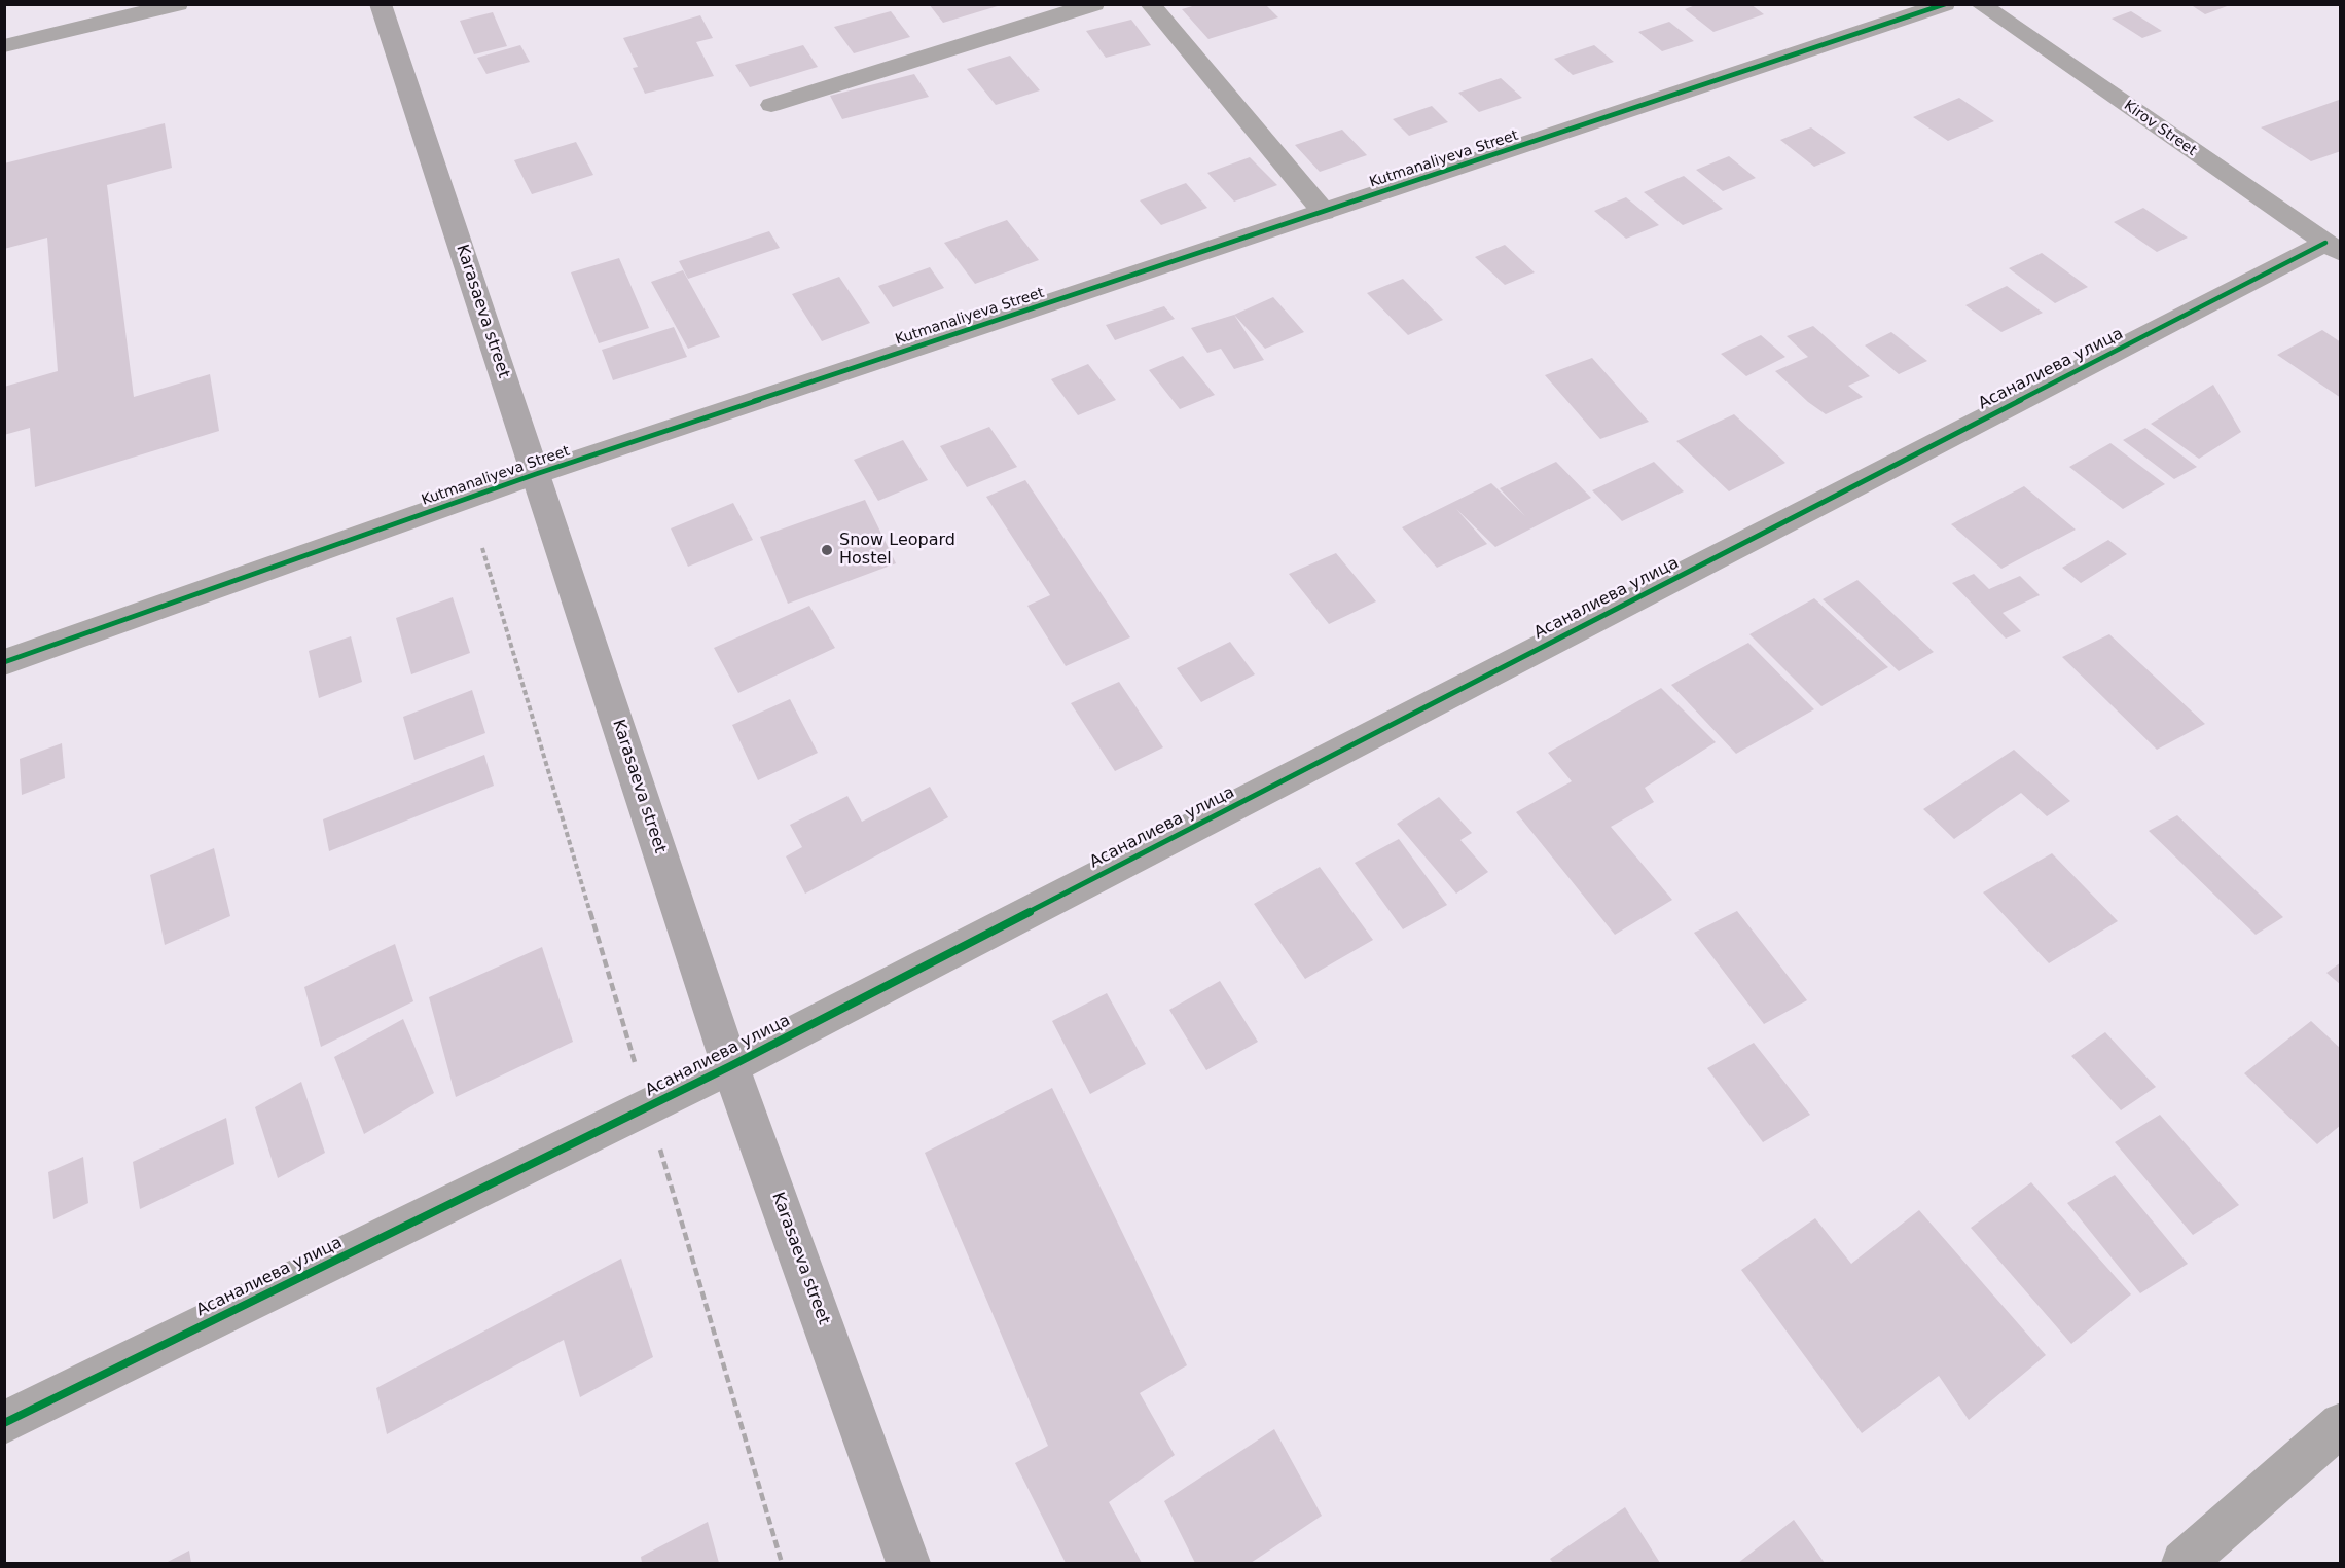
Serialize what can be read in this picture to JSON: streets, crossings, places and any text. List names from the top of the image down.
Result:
{
  "streets": {
    "main road": ["Karasaeva street"],
    "street": ["Kirov Street", "Kutmanaliyeva Street", "Асаналиева улица"]
  },
  "crossings": [
    ["Kirov Street", "Асаналиева улица"],
    ["Kutmanaliyeva Street", "Karasaeva street"],
    ["Karasaeva street", "Асаналиева улица"]
  ],
  "places": ["Snow Leopard Hostel"]
}
